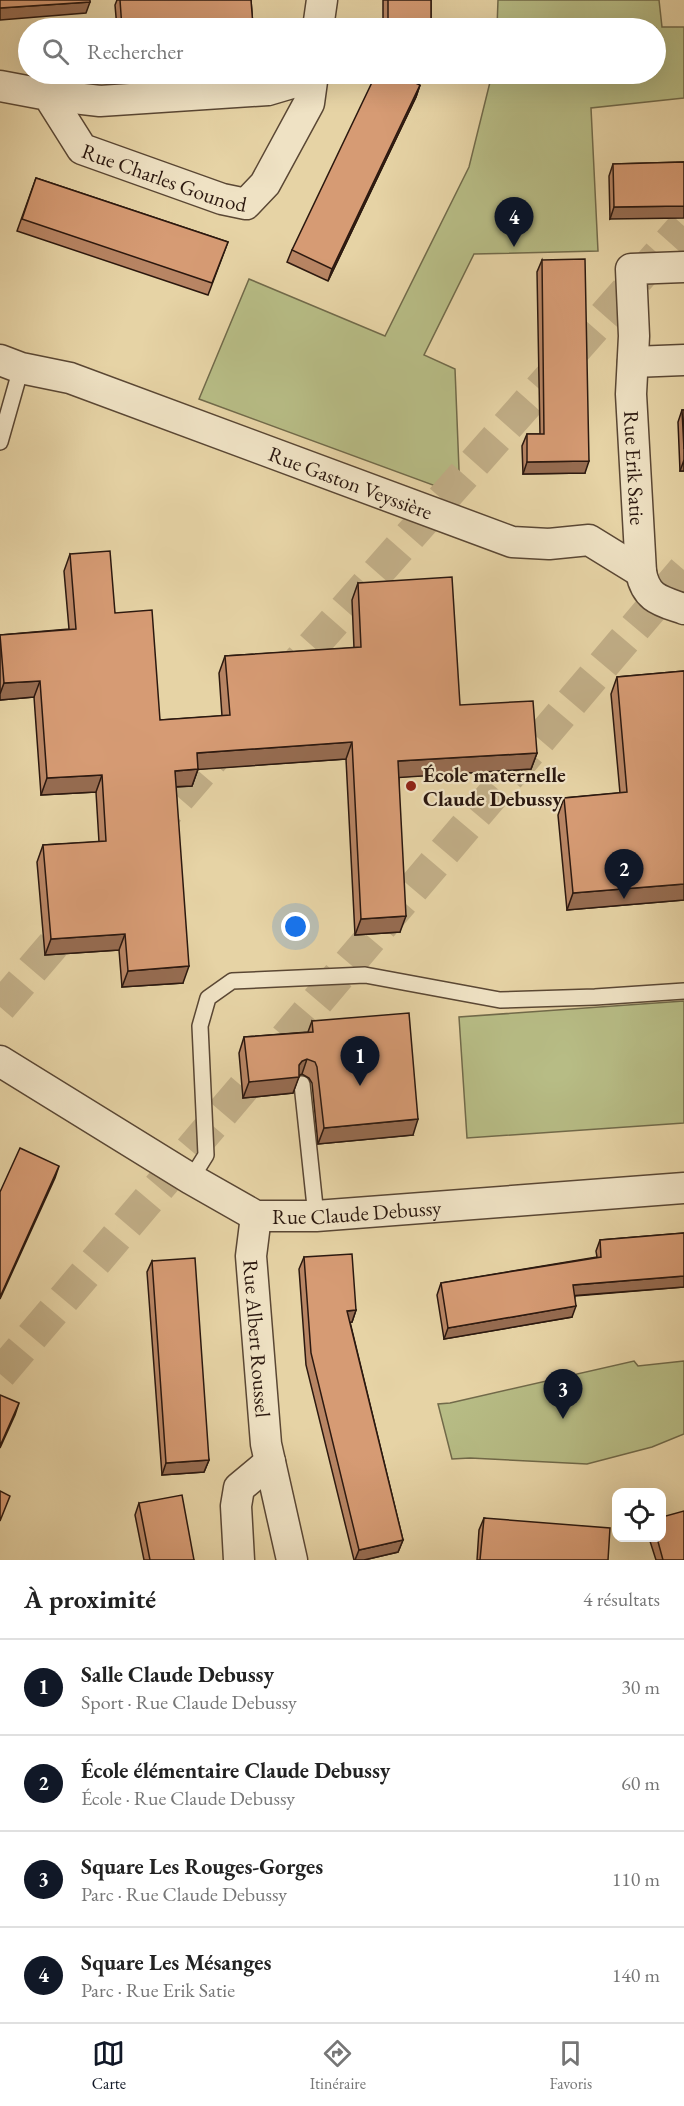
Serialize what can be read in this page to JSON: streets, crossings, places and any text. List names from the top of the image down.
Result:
{
  "streets": {
    "street": [
      "Rue Charles Gounod",
      "Rue Erik Satie",
      "Rue Gaston Veyssière",
      "Rue Claude Debussy",
      "Rue Albert Roussel"
    ]
  },
  "crossings": [
    ["Rue Erik Satie", "Rue Gaston Veyssière"],
    ["Rue Claude Debussy", "Rue Albert Roussel"]
  ],
  "places": ["École maternelle Claude Debussy"],
  "page": {
    "search": "Rechercher",
    "pins": [
      "4",
      "2",
      "1",
      "3"
    ],
    "heading": ["À proximité", "4 résultats"],
    "list": [
      {
        "mark": "1",
        "name": "Salle Claude Debussy",
        "note": "Sport · Rue Claude Debussy",
        "value": "30 m"
      },
      {
        "mark": "2",
        "name": "École élémentaire Claude Debussy",
        "note": "École · Rue Claude Debussy",
        "value": "60 m"
      },
      {
        "mark": "3",
        "name": "Square Les Rouges-Gorges",
        "note": "Parc · Rue Claude Debussy",
        "value": "110 m"
      },
      {
        "mark": "4",
        "name": "Square Les Mésanges",
        "note": "Parc · Rue Erik Satie",
        "value": "140 m"
      }
    ],
    "nav": ["Carte", "Itinéraire", "Favoris"]
  }
}
